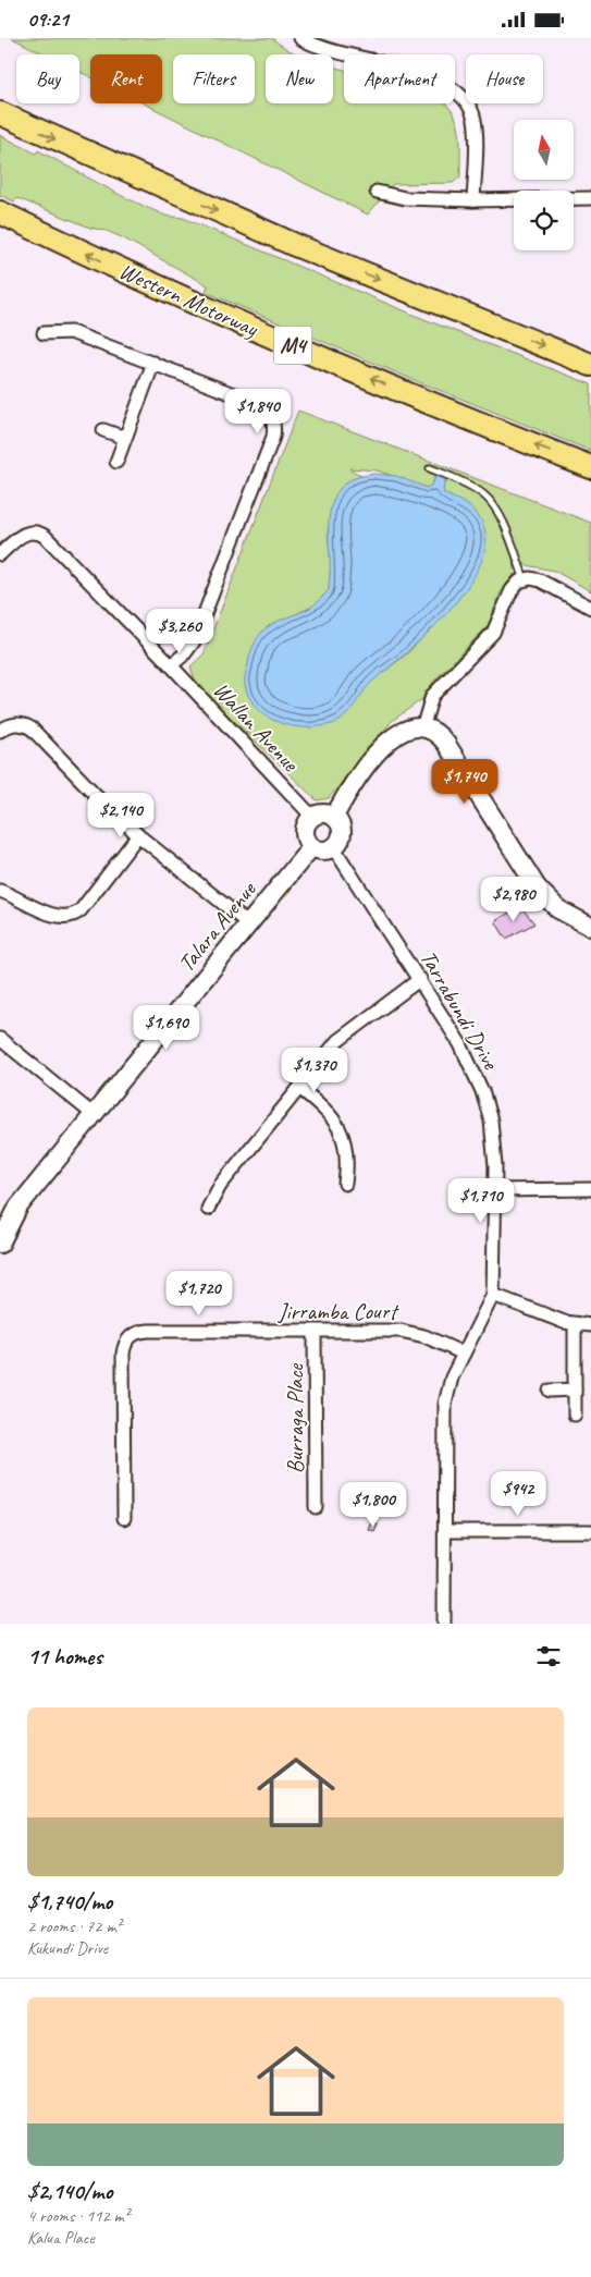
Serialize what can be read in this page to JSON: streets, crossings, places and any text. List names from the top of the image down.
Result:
{
  "streets": {
    "highway": ["Western Motorway", "M4"],
    "street": [
      "Wallan Avenue",
      "Talara Avenue",
      "Tarrabundi Drive",
      "Jirramba Court",
      "Burraga Place"
    ]
  },
  "crossings": [
    ["Wallan Avenue", "Talara Avenue"],
    ["Wallan Avenue", "Tarrabundi Drive"],
    ["Talara Avenue", "Tarrabundi Drive"],
    ["Tarrabundi Drive", "Jirramba Court"],
    ["Jirramba Court", "Burraga Place"]
  ],
  "north": "top",
  "page": {
    "status": "09:21",
    "chip": [
      "Buy",
      "Rent",
      "Filters",
      "New",
      "Apartment",
      "House"
    ],
    "price": [
      "$1,840",
      "$3,260",
      "$1,740",
      "$2,140",
      "$2,980",
      "$1,690",
      "$1,370",
      "$1,710",
      "$1,720",
      "$942",
      "$1,800"
    ],
    "heading": "11 homes",
    "list": [
      {
        "name": "$1,740/mo",
        "note": "2 rooms · 72 m² · Kukundi Drive"
      },
      {
        "name": "$2,140/mo",
        "note": "4 rooms · 112 m² · Kalua Place"
      }
    ]
  }
}
